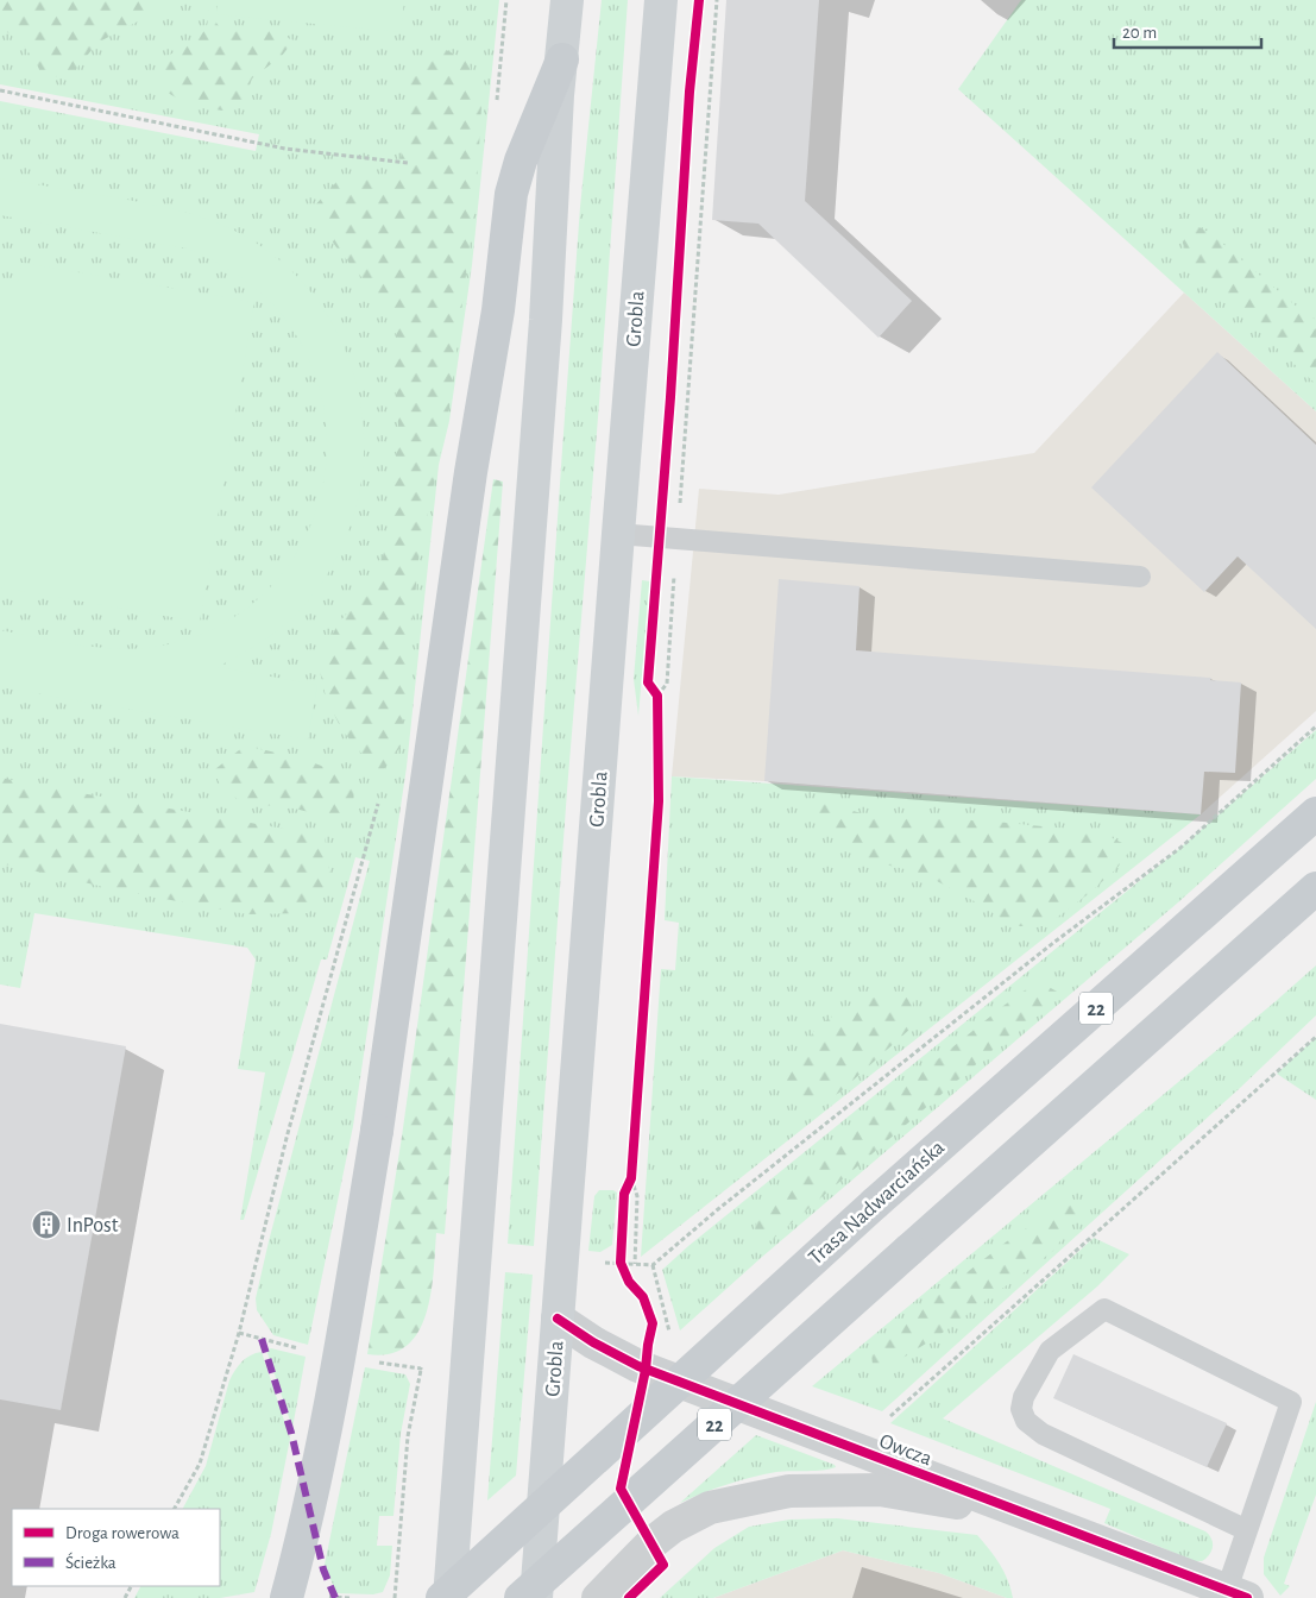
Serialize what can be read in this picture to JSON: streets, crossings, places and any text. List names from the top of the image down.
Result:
{
  "streets": {
    "main road": ["Grobla", "22", "Trasa Nadwarciańska"],
    "street": ["Owcza"]
  },
  "crossings": [
    ["Grobla", "Owcza"]
  ],
  "places": {
    "building": ["InPost"]
  },
  "legend": ["Droga rowerowa", "Ścieżka"],
  "scale_bar": "20 m"
}
